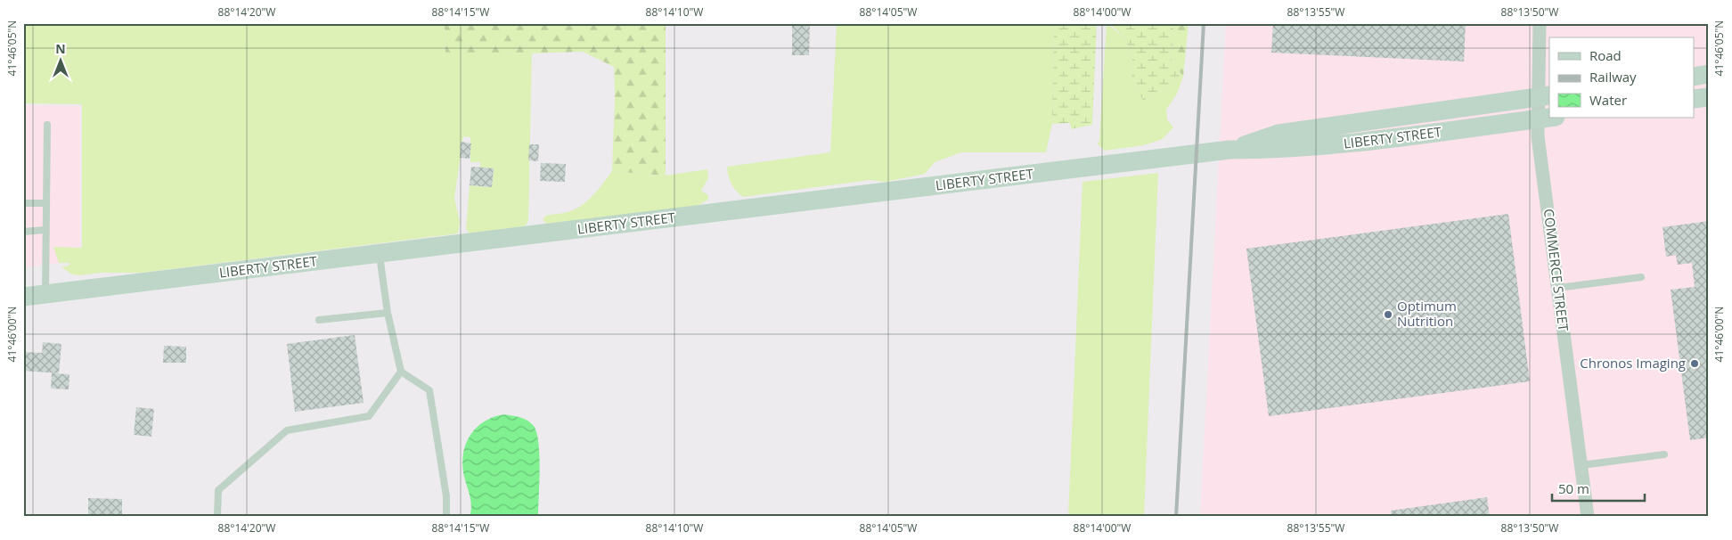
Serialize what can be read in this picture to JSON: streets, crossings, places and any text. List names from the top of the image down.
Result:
{
  "streets": {
    "street": ["LIBERTY STREET", "COMMERCE STREET"]
  },
  "crossings": [
    ["LIBERTY STREET", "COMMERCE STREET"]
  ],
  "places": ["Optimum Nutrition", "Chronos Imaging"],
  "legend": ["Road", "Railway", "Water"],
  "scale_bar": "50 m",
  "north": "top",
  "coordinates": [
    "88°14'20\"W",
    "88°14'15\"W",
    "88°14'10\"W",
    "88°14'05\"W",
    "88°14'00\"W",
    "88°13'55\"W",
    "88°13'50\"W",
    "41°46'05\"N",
    "41°46'00\"N"
  ]
}
